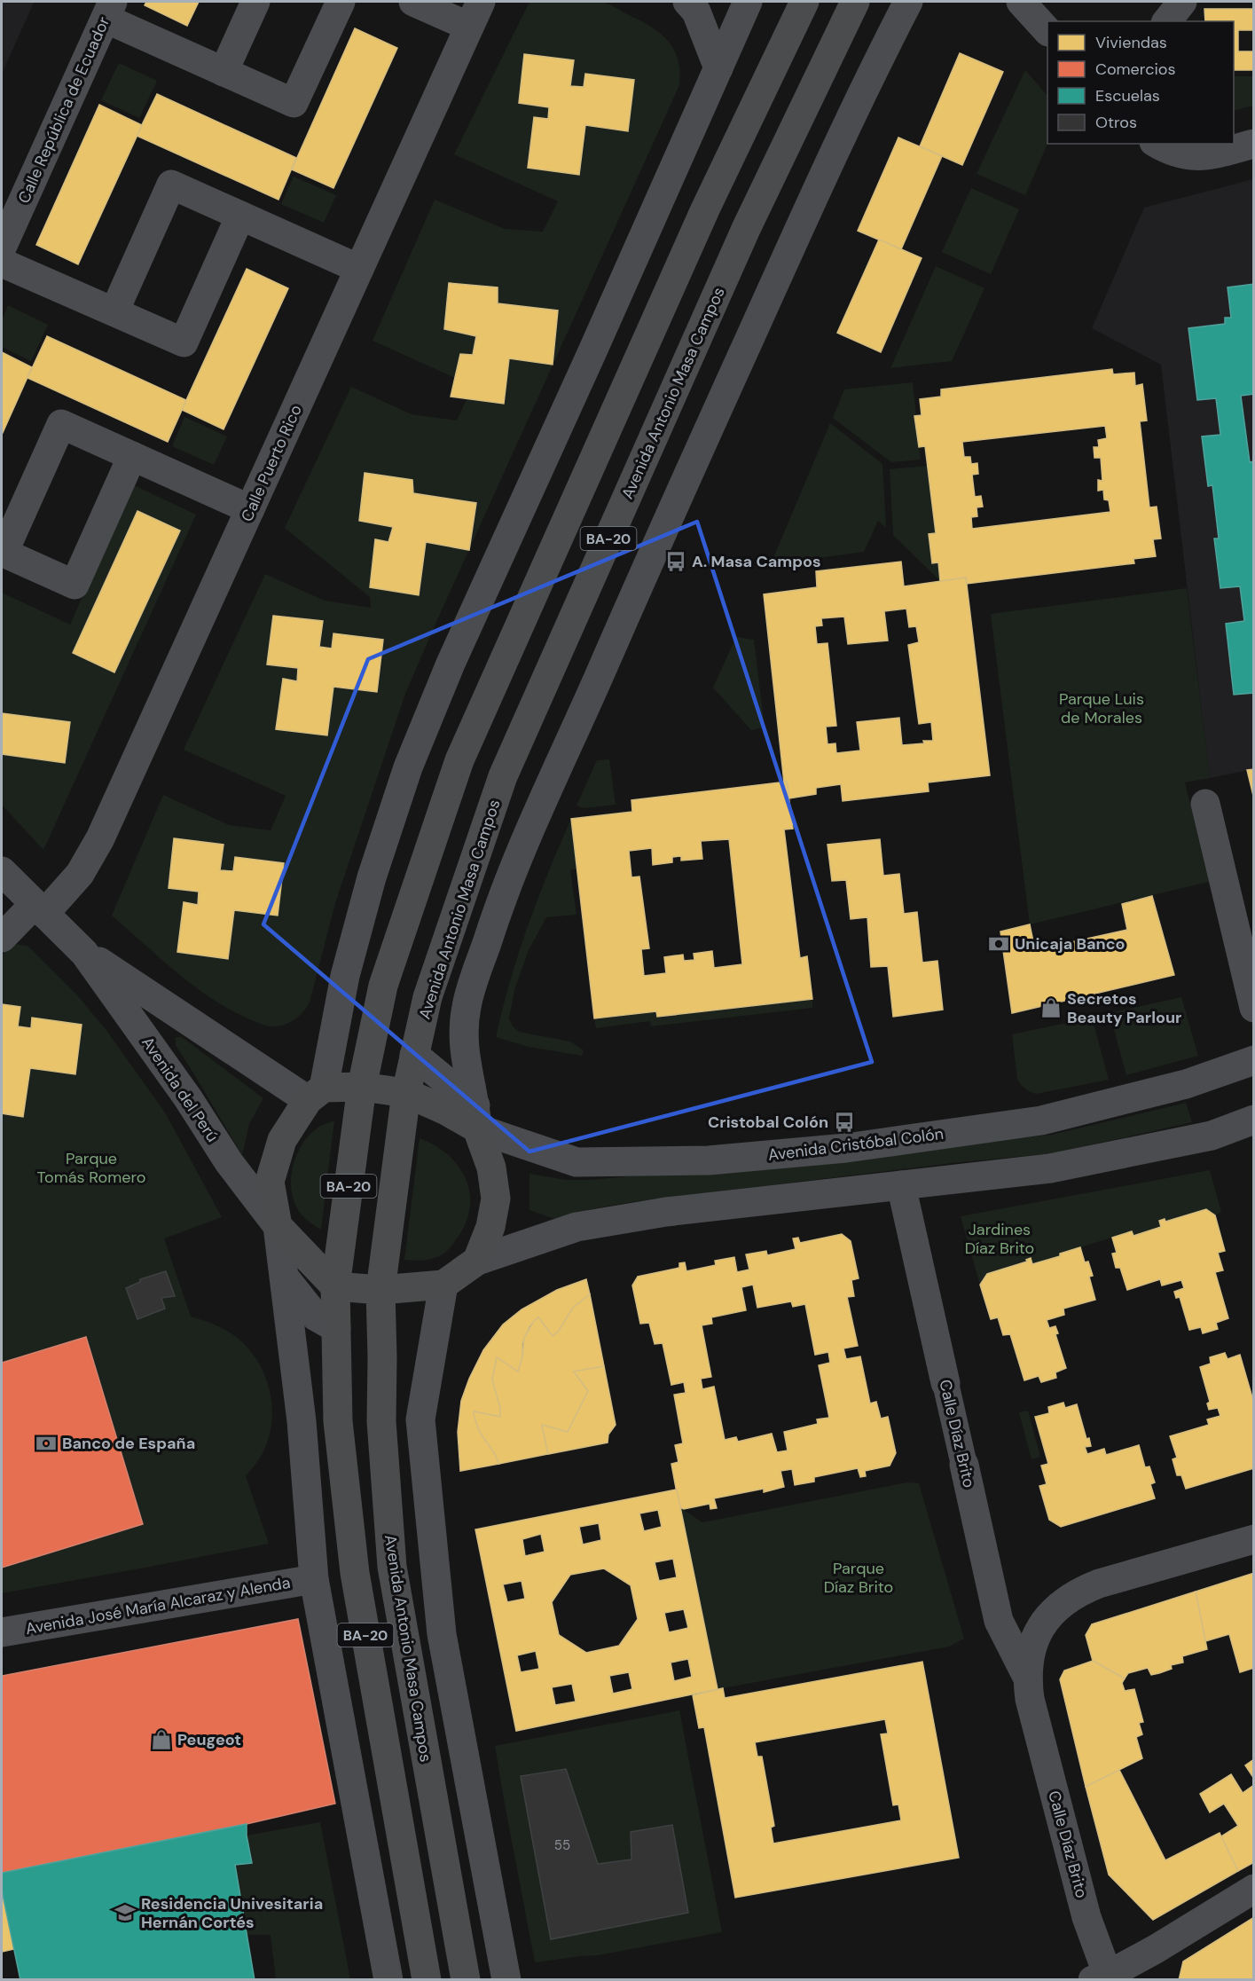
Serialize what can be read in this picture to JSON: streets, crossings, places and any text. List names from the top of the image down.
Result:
{
  "streets": {
    "highway": ["Avenida Antonio Masa Campos", "BA-20"],
    "street": [
      "Calle República de Ecuador",
      "Calle Puerto Rico",
      "Avenida del Perú",
      "Avenida Cristóbal Colón",
      "Calle Díaz Brito",
      "Avenida José María Alcaraz y Alenda"
    ]
  },
  "crossings": [
    ["Avenida Antonio Masa Campos", "Avenida Cristóbal Colón"],
    ["Calle Puerto Rico", "Avenida del Perú"]
  ],
  "parks": [
    "Parque Luis de Morales",
    "Parque Tomás Romero",
    "Jardines Díaz Brito",
    "Parque Díaz Brito"
  ],
  "places": {
    "bus stop": ["A. Masa Campos", "Cristobal Colón"],
    "bank": ["Unicaja Banco", "Banco de España"],
    "shop": ["Secretos Beauty Parlour", "Peugeot"],
    "school or university": ["Residencia Univesitaria Hernán Cortés"]
  },
  "house_numbers": ["55"],
  "legend": [
    "Viviendas",
    "Comercios",
    "Escuelas",
    "Otros"
  ]
}
